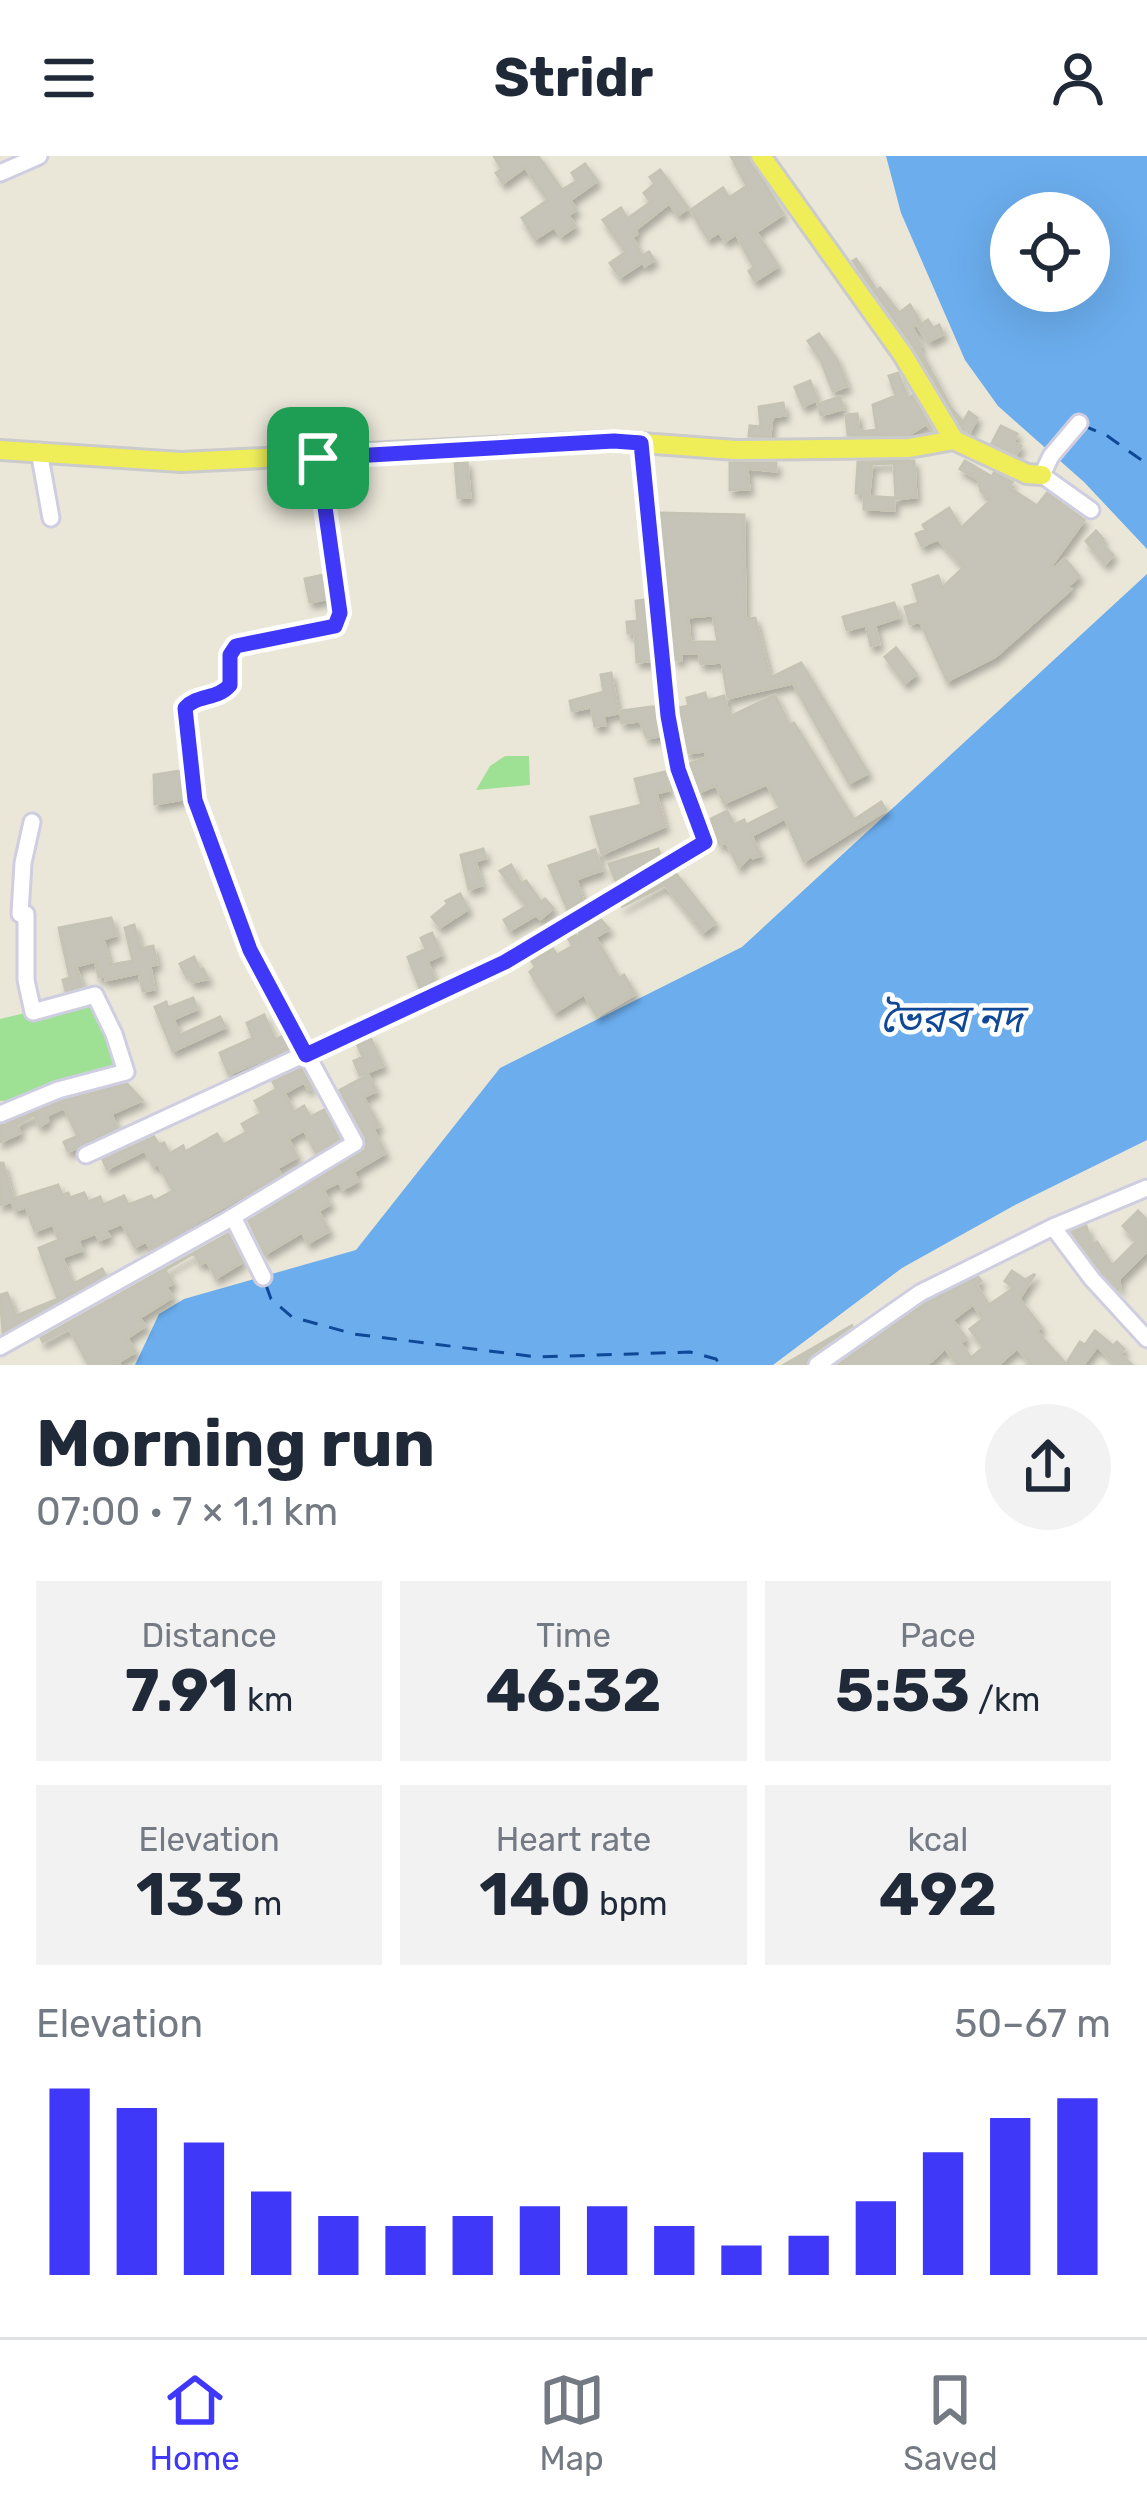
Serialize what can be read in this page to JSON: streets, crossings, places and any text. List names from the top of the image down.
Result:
{
  "water": ["ভৈরব নদ"],
  "page": {
    "header": "Stridr",
    "heading": ["Morning run", "07:00 · 7 × 1.1 km"],
    "stats": [
      ["Distance", "7.91 km"],
      ["Time", "46:32"],
      ["Pace", "5:53 /km"],
      ["Elevation", "133 m"],
      ["Heart rate", "140 bpm"],
      ["kcal", "492"]
    ],
    "chart": ["Elevation", "50–67 m"],
    "tabs": ["Home", "Map", "Saved"]
  }
}
